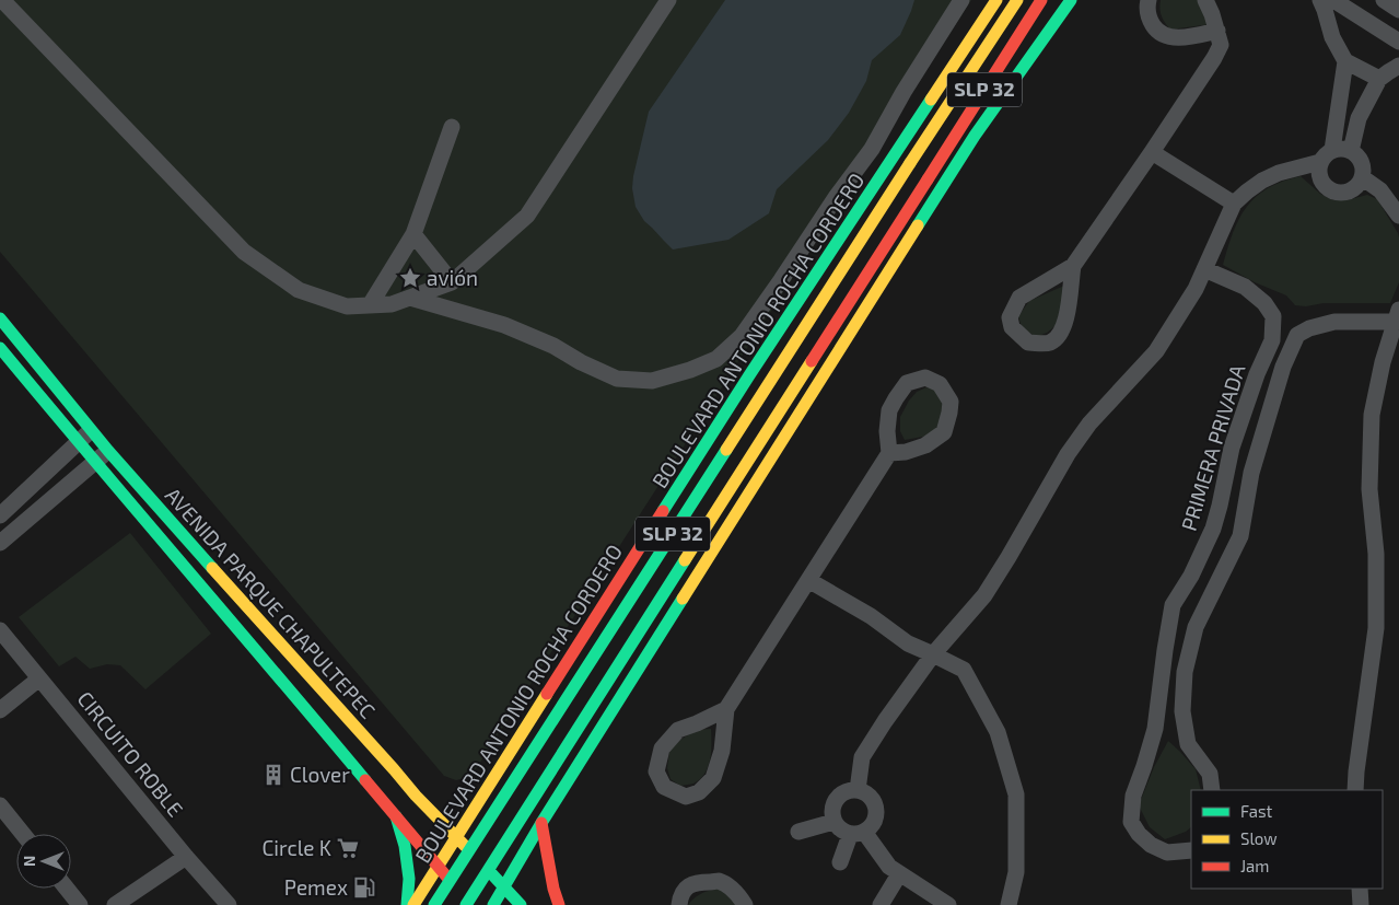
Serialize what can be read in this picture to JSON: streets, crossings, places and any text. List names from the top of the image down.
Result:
{
  "streets": {
    "main road": ["SLP 32", "BOULEVARD ANTONIO ROCHA CORDERO", "AVENIDA PARQUE CHAPULTEPEC"],
    "street": ["PRIMERA PRIVADA", "CIRCUITO ROBLE"]
  },
  "crossings": [
    ["SLP 32", "AVENIDA PARQUE CHAPULTEPEC"],
    ["BOULEVARD ANTONIO ROCHA CORDERO", "AVENIDA PARQUE CHAPULTEPEC"]
  ],
  "places": {
    "place": ["avión"],
    "building": ["Clover"],
    "supermarket": ["Circle K"],
    "fuel station": ["Pemex"]
  },
  "legend": ["Fast", "Slow", "Jam"],
  "north": "left"
}
